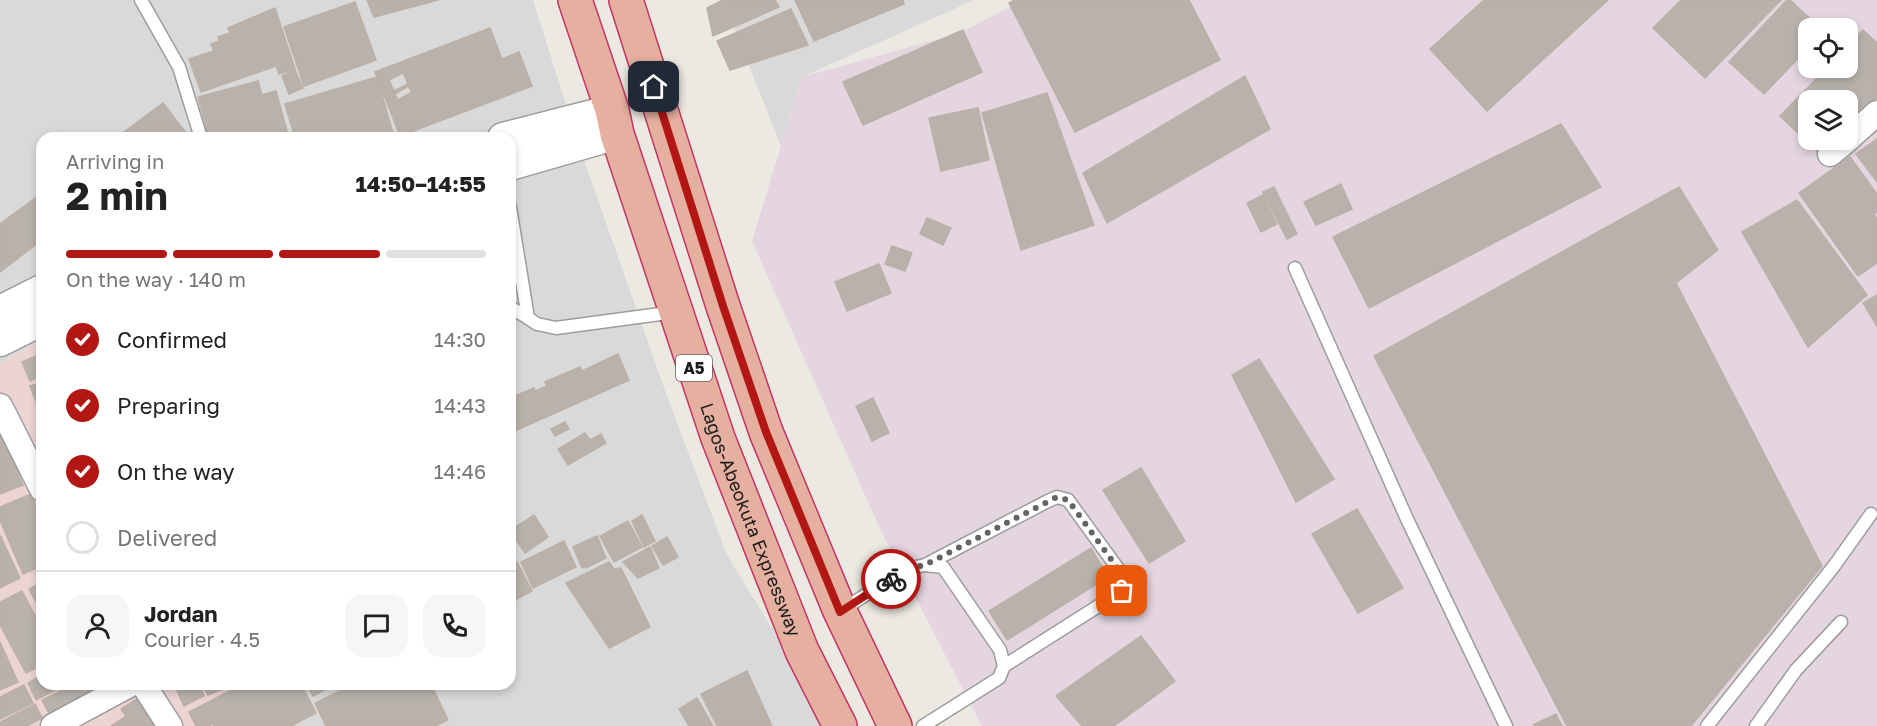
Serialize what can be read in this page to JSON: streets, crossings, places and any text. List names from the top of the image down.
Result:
{
  "streets": {
    "highway": ["A5", "Lagos-Abeokuta Expressway"]
  },
  "page": {
    "heading": ["2 min", "Arriving in", "14:50–14:55"],
    "panel": ["Jordan", "Courier · 4.5"],
    "bar": "On the way · 140 m",
    "list": [
      ["Confirmed", "14:30"],
      ["Preparing", "14:43"],
      ["On the way", "14:46"],
      "Delivered"
    ]
  }
}
